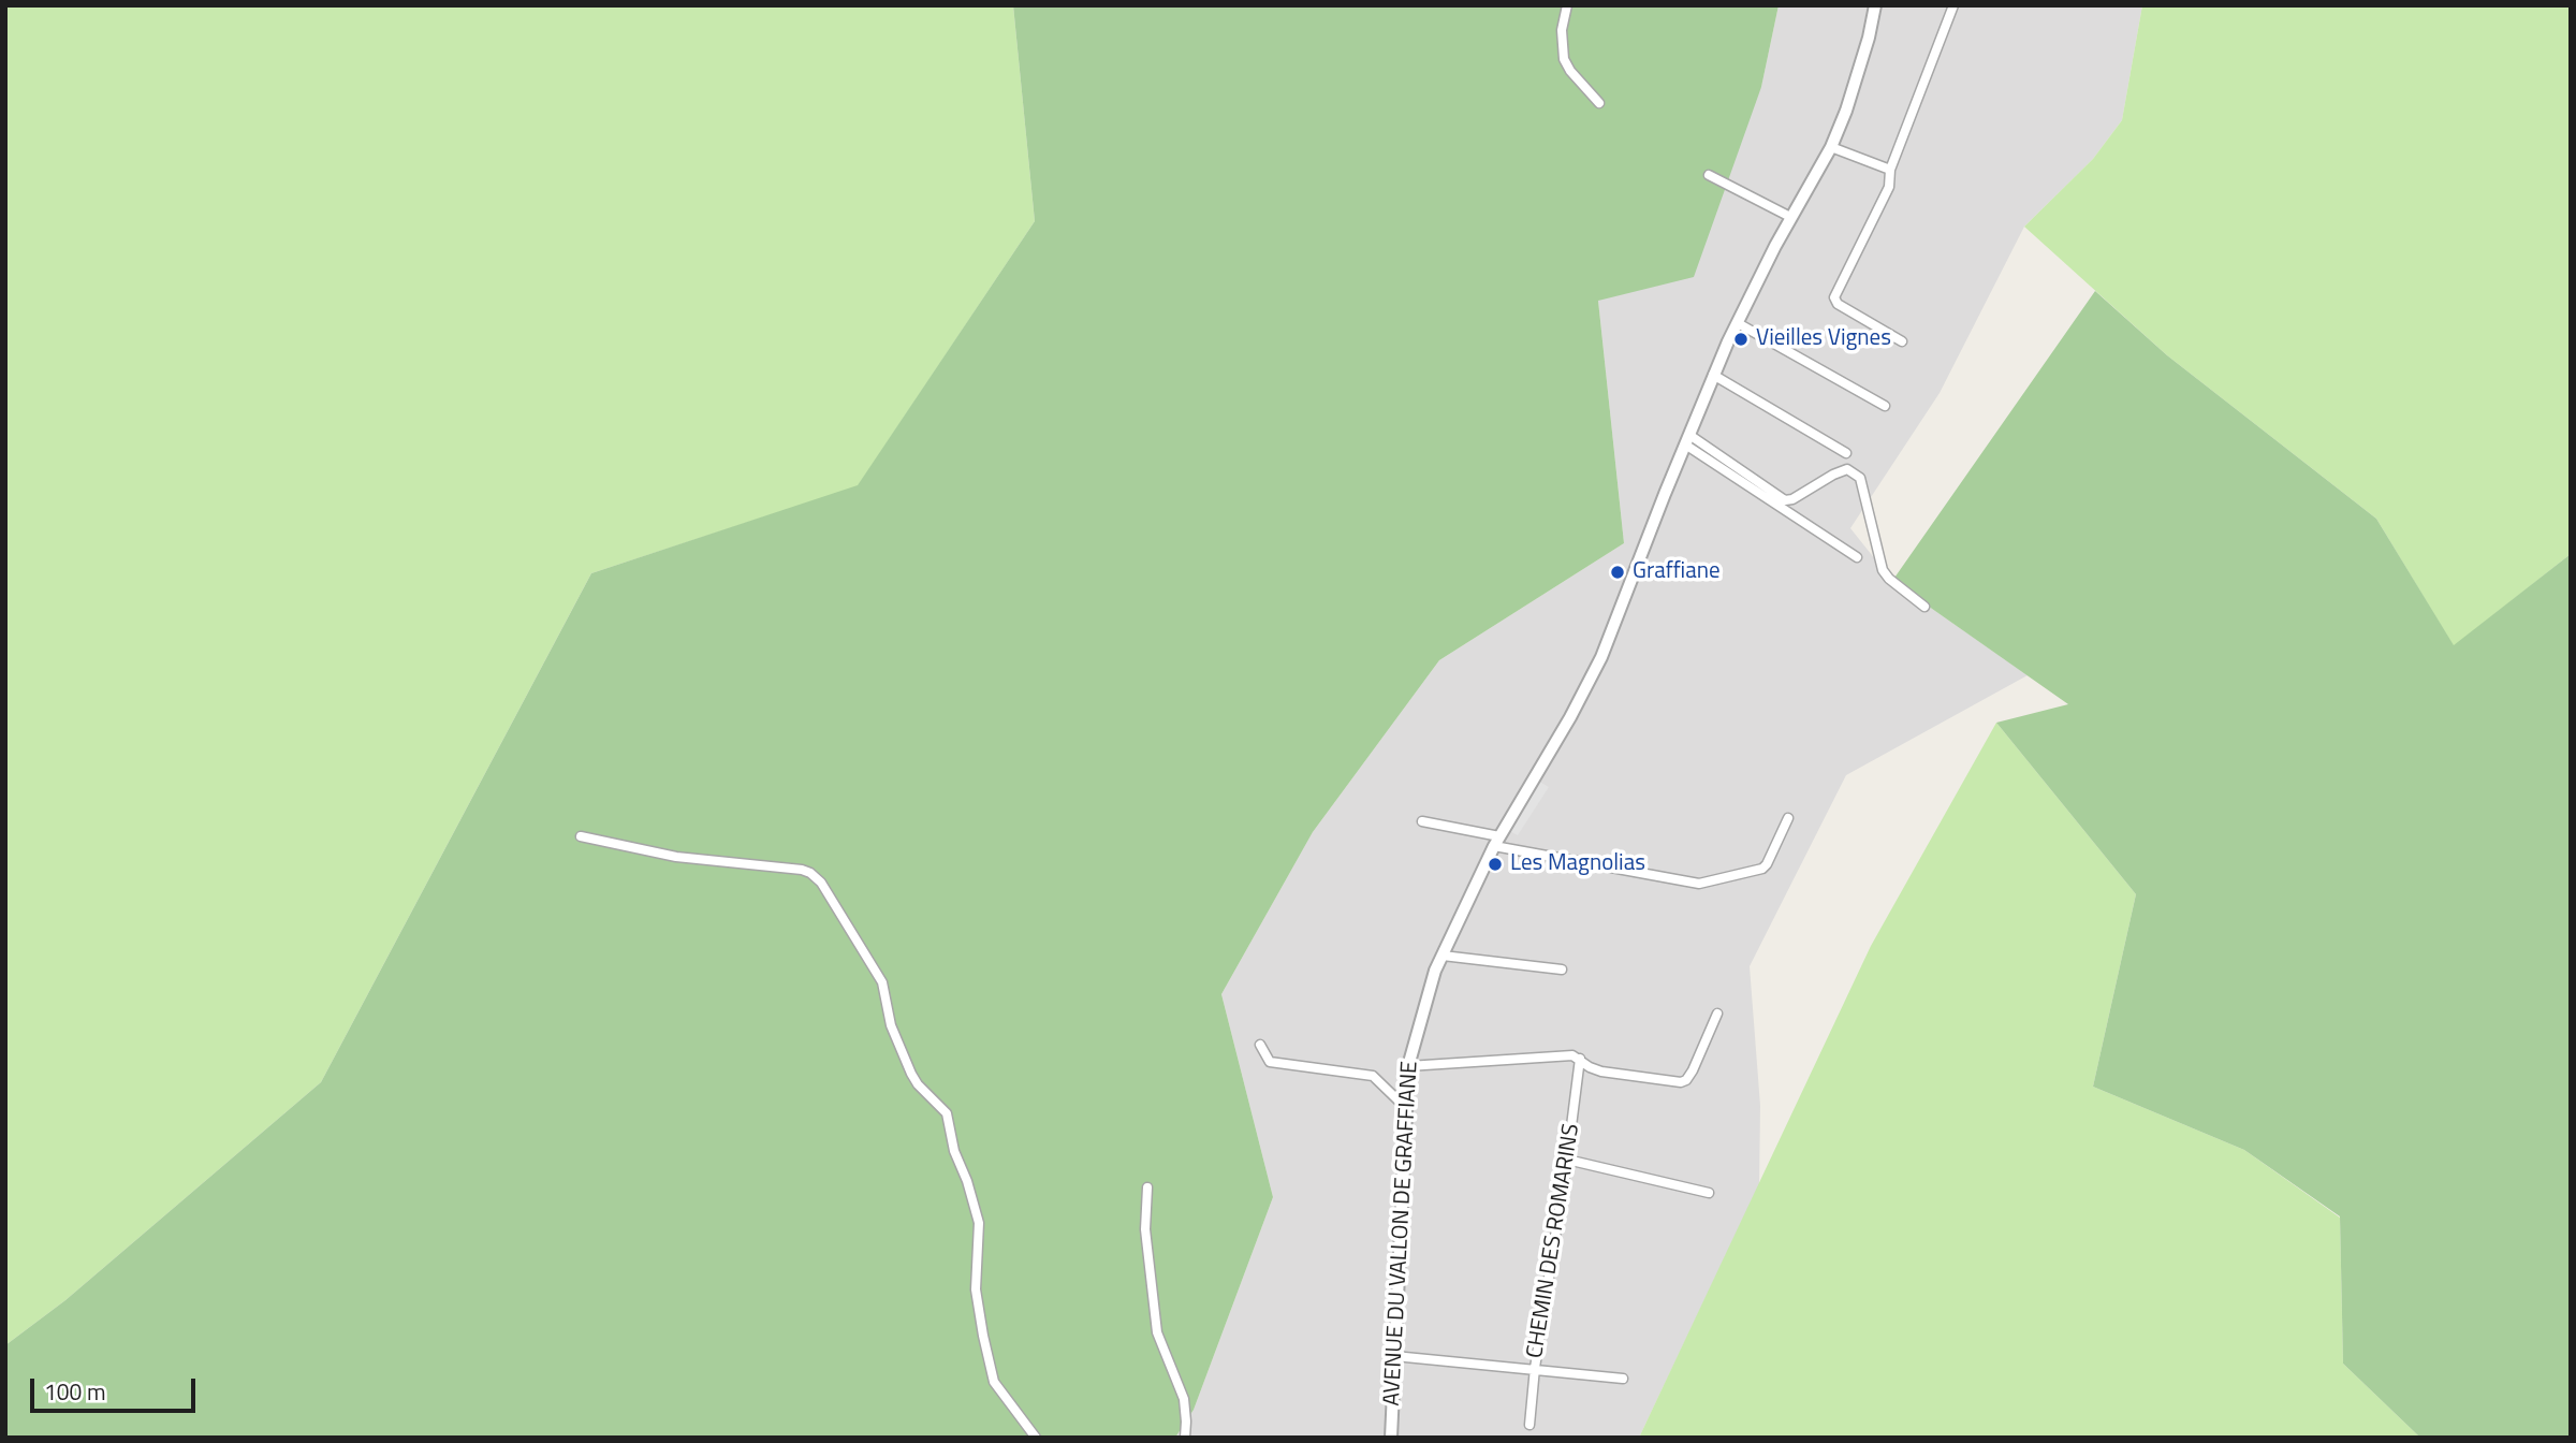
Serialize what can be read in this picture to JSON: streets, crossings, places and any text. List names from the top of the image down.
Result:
{
  "streets": {
    "street": ["AVENUE DU VALLON DE GRAFFIANE", "CHEMIN DES ROMARINS"]
  },
  "places": ["Vieilles Vignes", "Graffiane", "Les Magnolias"],
  "scale_bar": "100 m"
}
